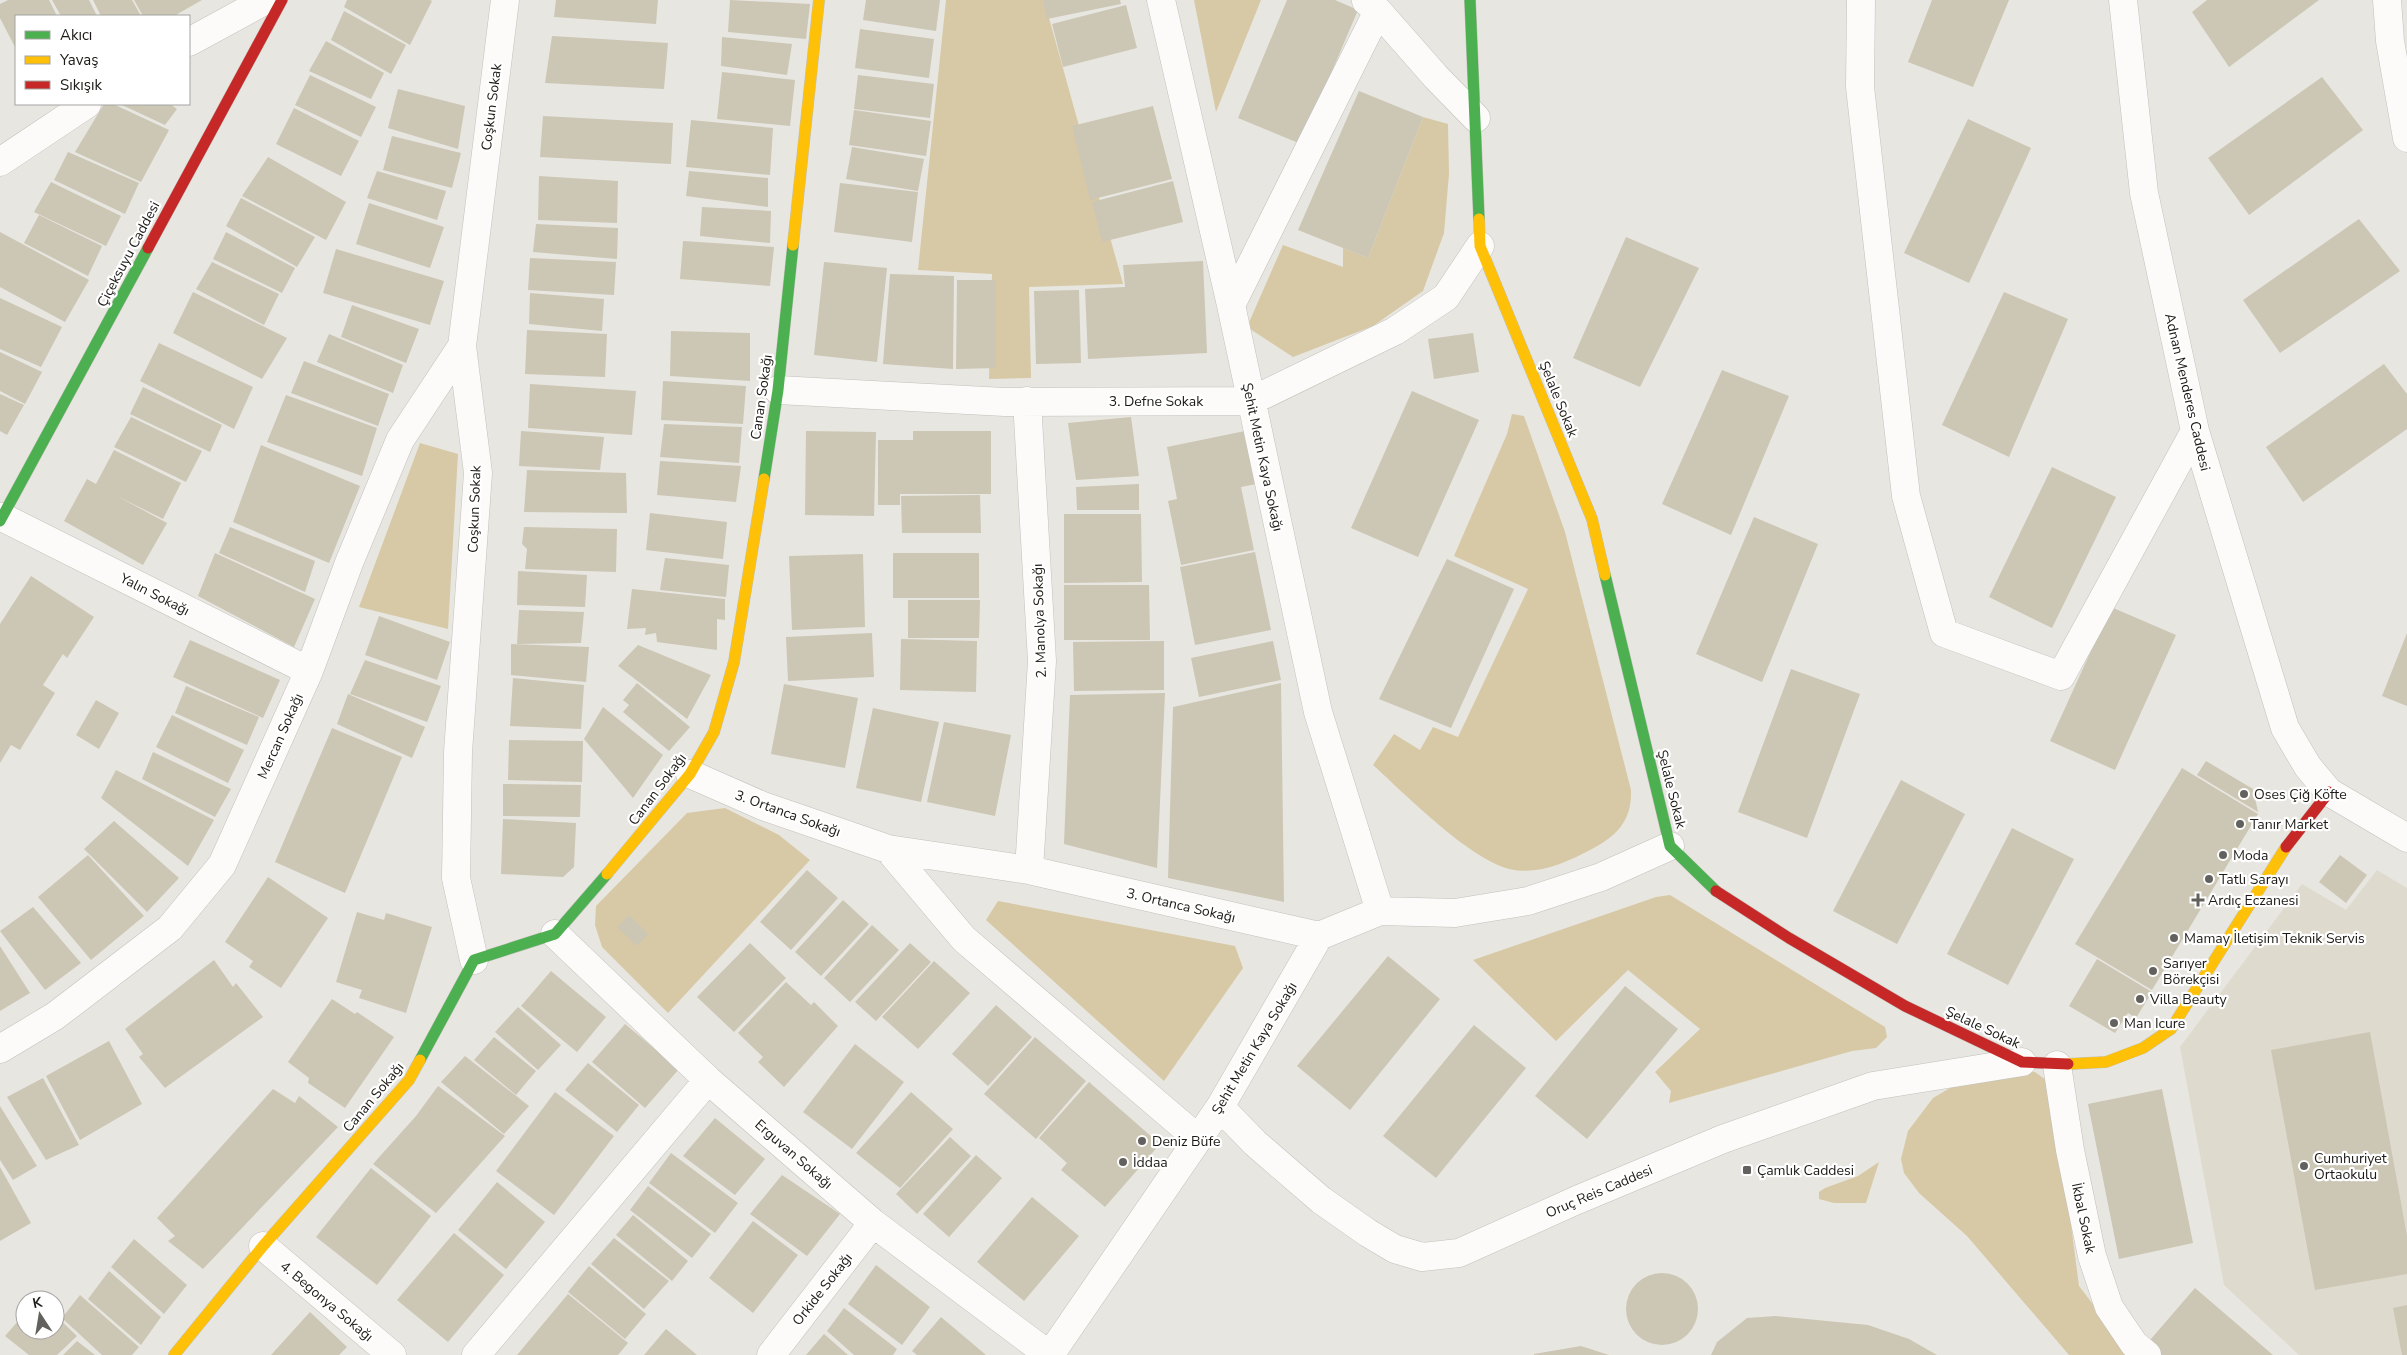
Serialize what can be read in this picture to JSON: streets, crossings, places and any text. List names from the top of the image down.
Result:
{
  "streets": {
    "street": [
      "Coşkun Sokak",
      "Çiçeksuyu Caddesi",
      "Adnan Menderes Caddesi",
      "Canan Sokağı",
      "Şelale Sokak",
      "3. Defne Sokak",
      "Şehit Metin Kaya Sokağı",
      "Yalın Sokağı",
      "2. Manolya Sokağı",
      "Mercan Sokağı",
      "3. Ortanca Sokağı",
      "Erguvan Sokağı",
      "Oruç Reis Caddesi",
      "İkbal Sokak",
      "Orkide Sokağı",
      "4. Begonya Sokağı"
    ]
  },
  "crossings": [
    ["Coşkun Sokak", "Canan Sokağı"],
    ["Coşkun Sokak", "Mercan Sokağı"],
    ["Çiçeksuyu Caddesi", "Yalın Sokağı"],
    ["Adnan Menderes Caddesi", "Şelale Sokak"],
    ["Canan Sokağı", "3. Defne Sokak"],
    ["Canan Sokağı", "3. Ortanca Sokağı"],
    ["Canan Sokağı", "Erguvan Sokağı"],
    ["Canan Sokağı", "4. Begonya Sokağı"],
    ["Şelale Sokak", "3. Defne Sokak"],
    ["Şelale Sokak", "Oruç Reis Caddesi"],
    ["Şelale Sokak", "İkbal Sokak"],
    ["3. Defne Sokak", "Şehit Metin Kaya Sokağı"],
    ["3. Defne Sokak", "2. Manolya Sokağı"],
    ["Şehit Metin Kaya Sokağı", "3. Ortanca Sokağı"],
    ["Şehit Metin Kaya Sokağı", "Erguvan Sokağı"],
    ["Şehit Metin Kaya Sokağı", "Oruç Reis Caddesi"],
    ["Yalın Sokağı", "Mercan Sokağı"],
    ["2. Manolya Sokağı", "3. Ortanca Sokağı"],
    ["Erguvan Sokağı", "Orkide Sokağı"]
  ],
  "places": {
    "other": [
      "Oses Çiğ Köfte",
      "Tanır Market",
      "Moda",
      "Tatlı Sarayı",
      "Mamay İletişim Teknik Servis",
      "Sarıyer Börekçisi",
      "Villa Beauty",
      "Man Icure",
      "Deniz Büfe",
      "İddaa",
      "Cumhuriyet Ortaokulu"
    ],
    "health": ["Ardıç Eczanesi"],
    "transit": ["Çamlık Caddesi"]
  },
  "legend": ["Akıcı", "Yavaş", "Sıkışık"],
  "north": "top"
}
